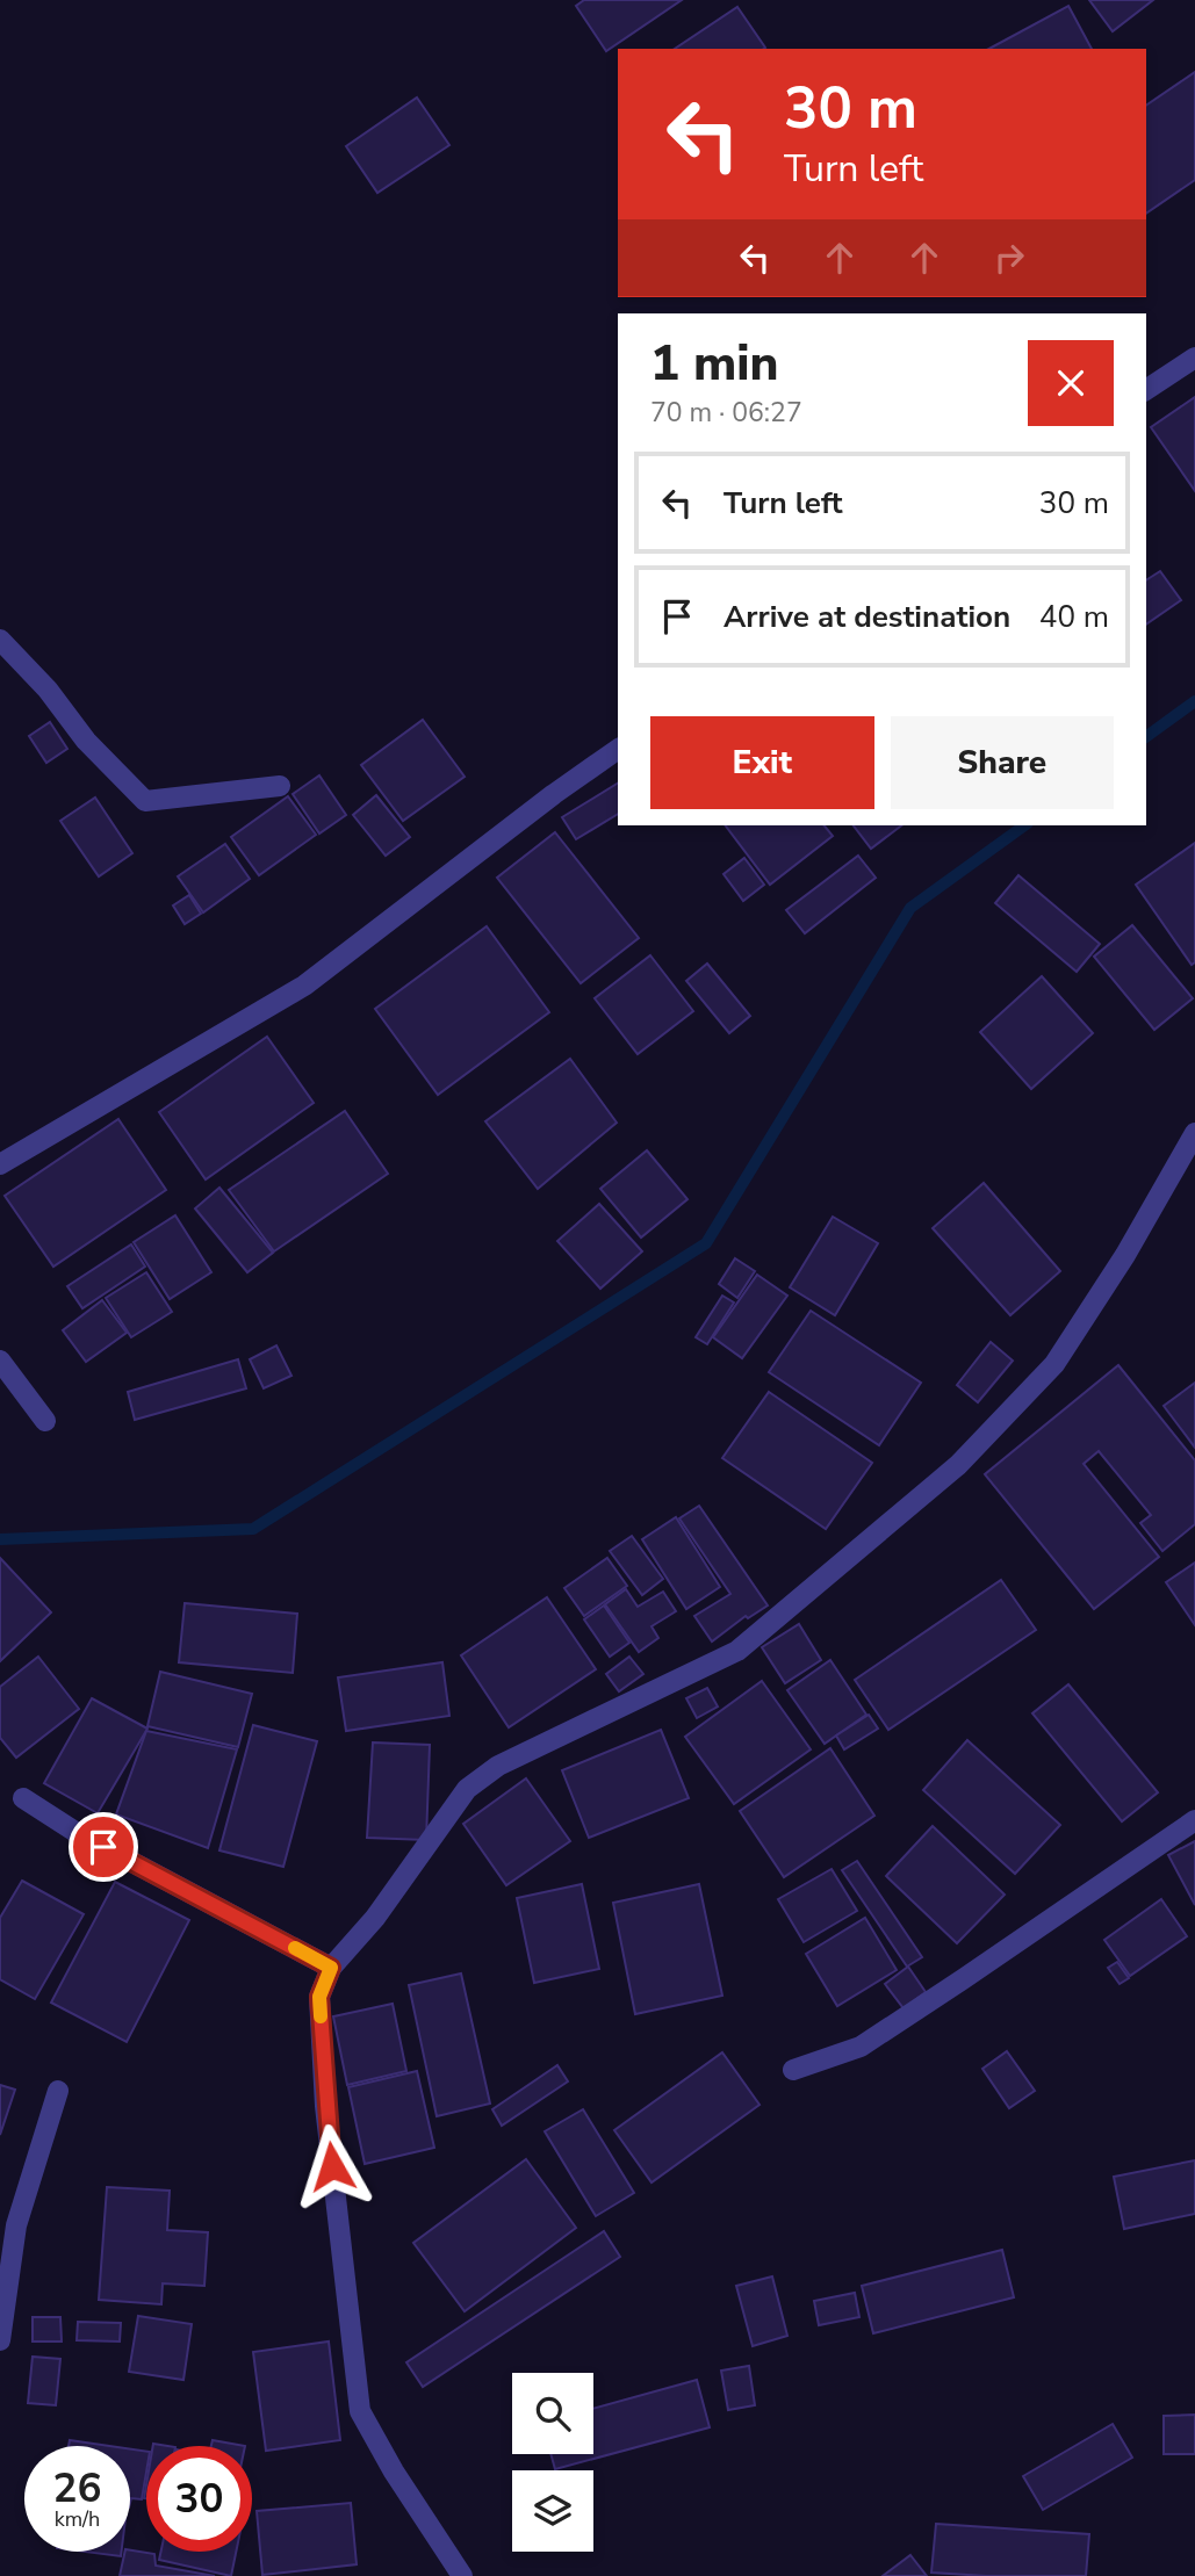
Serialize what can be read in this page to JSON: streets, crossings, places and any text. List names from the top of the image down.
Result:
{
  "page": {
    "turn": ["30 m", "Turn left"],
    "heading": ["1 min", "70 m · 06:27"],
    "list": [
      {
        "name": "Turn left",
        "value": "30 m"
      },
      {
        "name": "Arrive at destination",
        "value": "40 m"
      }
    ],
    "buttons": ["Exit", "Share"],
    "speed": "26 km/h",
    "limit": "30"
  }
}
